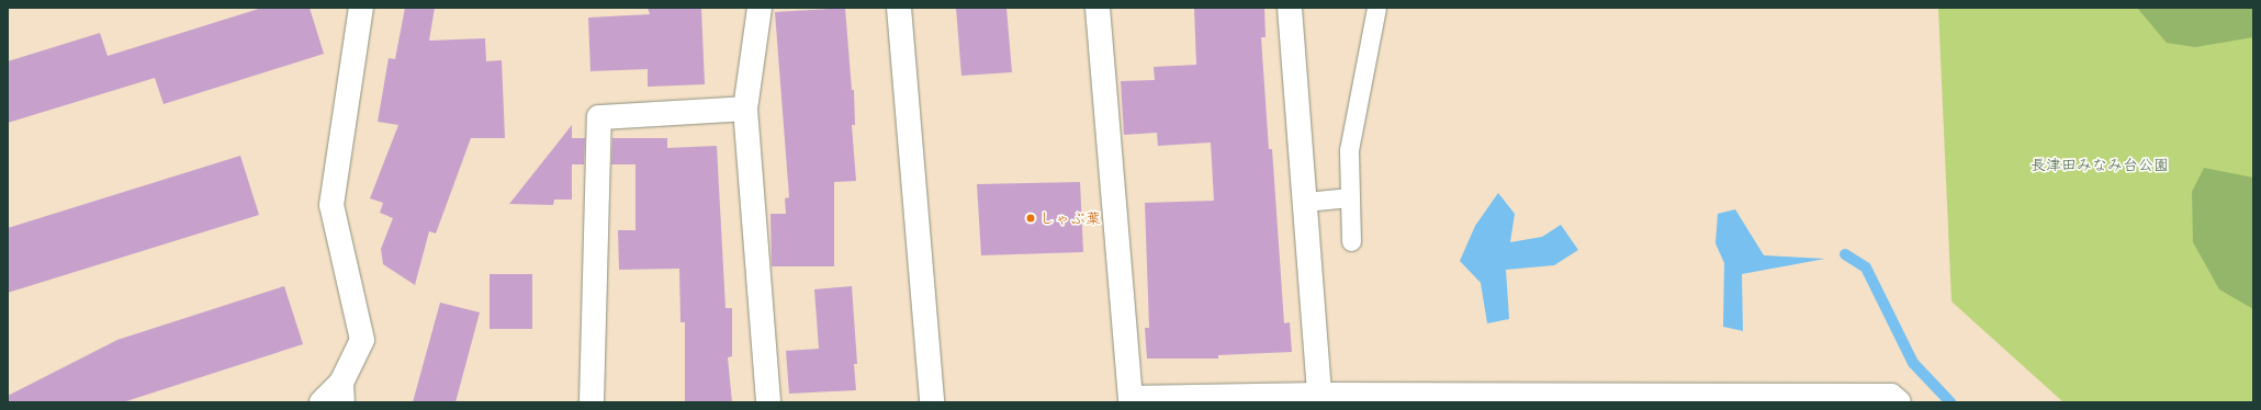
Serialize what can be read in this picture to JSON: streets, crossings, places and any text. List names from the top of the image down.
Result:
{
  "parks": ["長津田みなみ台公園"],
  "places": ["しゃぶ葉"]
}
